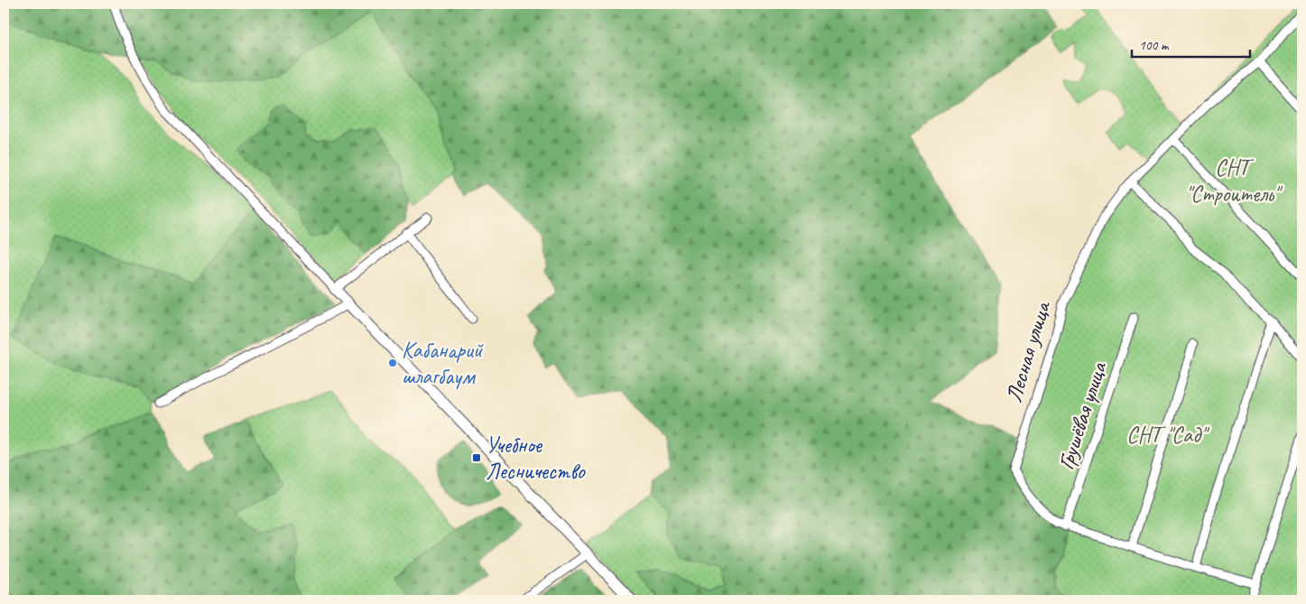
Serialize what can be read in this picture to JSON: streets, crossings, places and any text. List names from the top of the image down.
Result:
{
  "streets": {
    "street": ["Лесная улица", "Грушёвая улица"]
  },
  "crossings": [
    ["Лесная улица", "Грушёвая улица"]
  ],
  "parks": ["СНТ \"Строитель\"", "СНТ \"Сад\""],
  "places": {
    "other": ["Кабанарий шлагбаум"],
    "transit": ["Учебное Лесничество"]
  },
  "scale_bar": "100 m"
}
